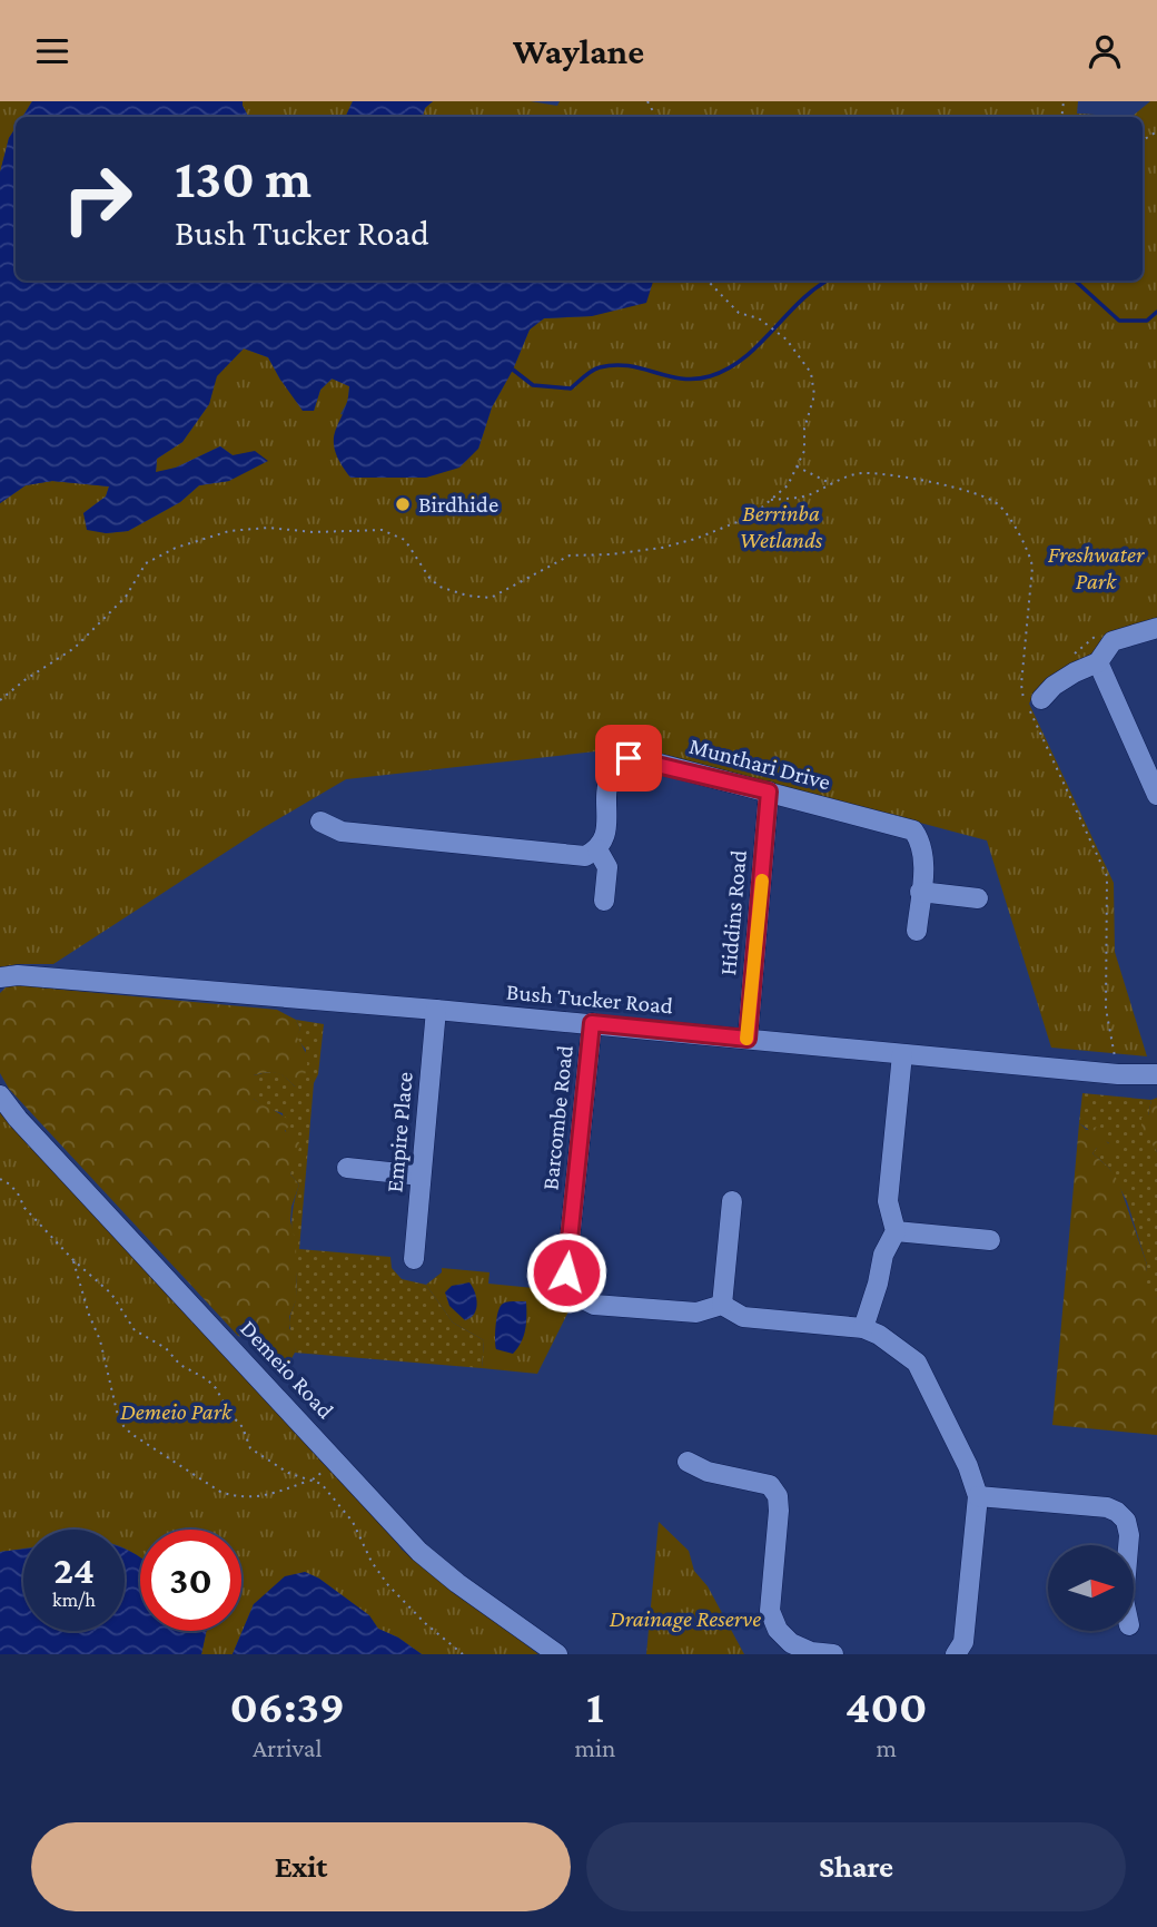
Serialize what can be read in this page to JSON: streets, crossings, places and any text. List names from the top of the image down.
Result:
{
  "streets": {
    "street": [
      "Munthari Drive",
      "Hiddins Road",
      "Bush Tucker Road",
      "Barcombe Road",
      "Empire Place",
      "Demeio Road"
    ]
  },
  "crossings": [
    ["Munthari Drive", "Hiddins Road"],
    ["Hiddins Road", "Bush Tucker Road"],
    ["Bush Tucker Road", "Barcombe Road"],
    ["Bush Tucker Road", "Empire Place"]
  ],
  "parks": [
    "Berrinba Wetlands",
    "Freshwater Park",
    "Demeio Park",
    "Drainage Reserve"
  ],
  "places": ["Birdhide"],
  "north": "right",
  "page": {
    "header": "Waylane",
    "turn": ["130 m", "Bush Tucker Road"],
    "speed": "24 km/h",
    "limit": "30",
    "eta": [
      "06:39",
      "Arrival",
      "1",
      "min",
      "400",
      "m"
    ],
    "buttons": ["Exit", "Share"]
  }
}
